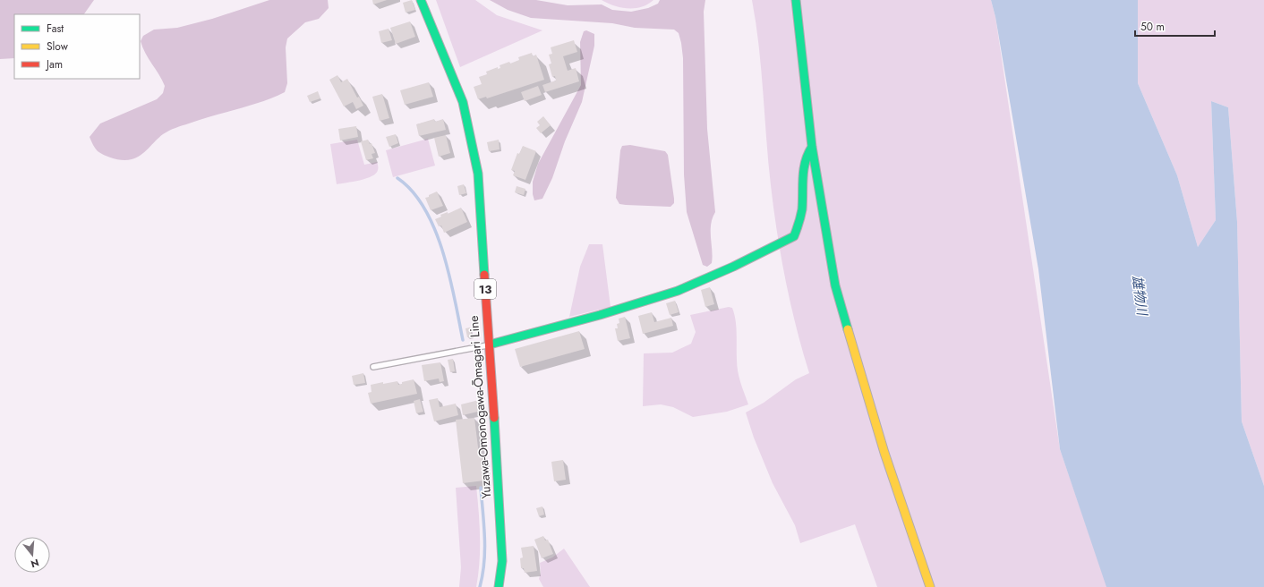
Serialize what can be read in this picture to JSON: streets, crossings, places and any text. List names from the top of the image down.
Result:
{
  "streets": {
    "street": ["13", "Yuzawa-Omonogawa-Ōmagari Line"]
  },
  "water": ["雄物川"],
  "legend": ["Fast", "Slow", "Jam"],
  "scale_bar": "50 m",
  "north": "bottom"
}
